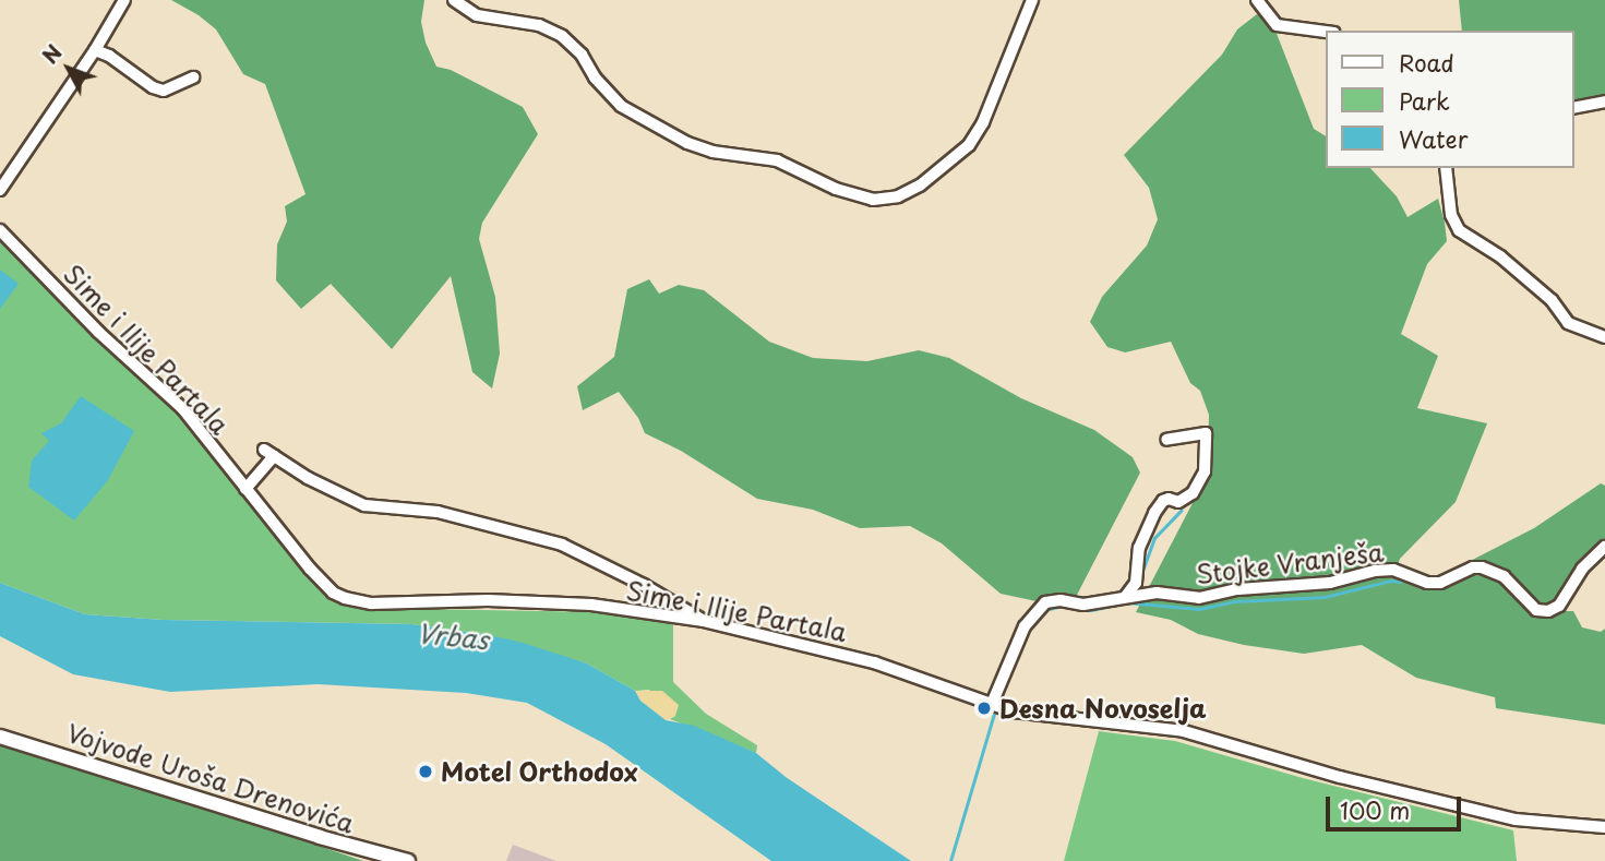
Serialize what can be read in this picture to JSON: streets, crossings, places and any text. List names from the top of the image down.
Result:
{
  "streets": {
    "main road": ["Vojvode Uroša Drenovića"],
    "street": ["Sime i Ilije Partala", "Stojke Vranješa"]
  },
  "crossings": [
    ["Sime i Ilije Partala", "Stojke Vranješa"]
  ],
  "water": ["Vrbas"],
  "places": ["Desna Novoselja", "Motel Orthodox"],
  "legend": ["Road", "Park", "Water"],
  "scale_bar": "100 m",
  "north": "top left"
}
